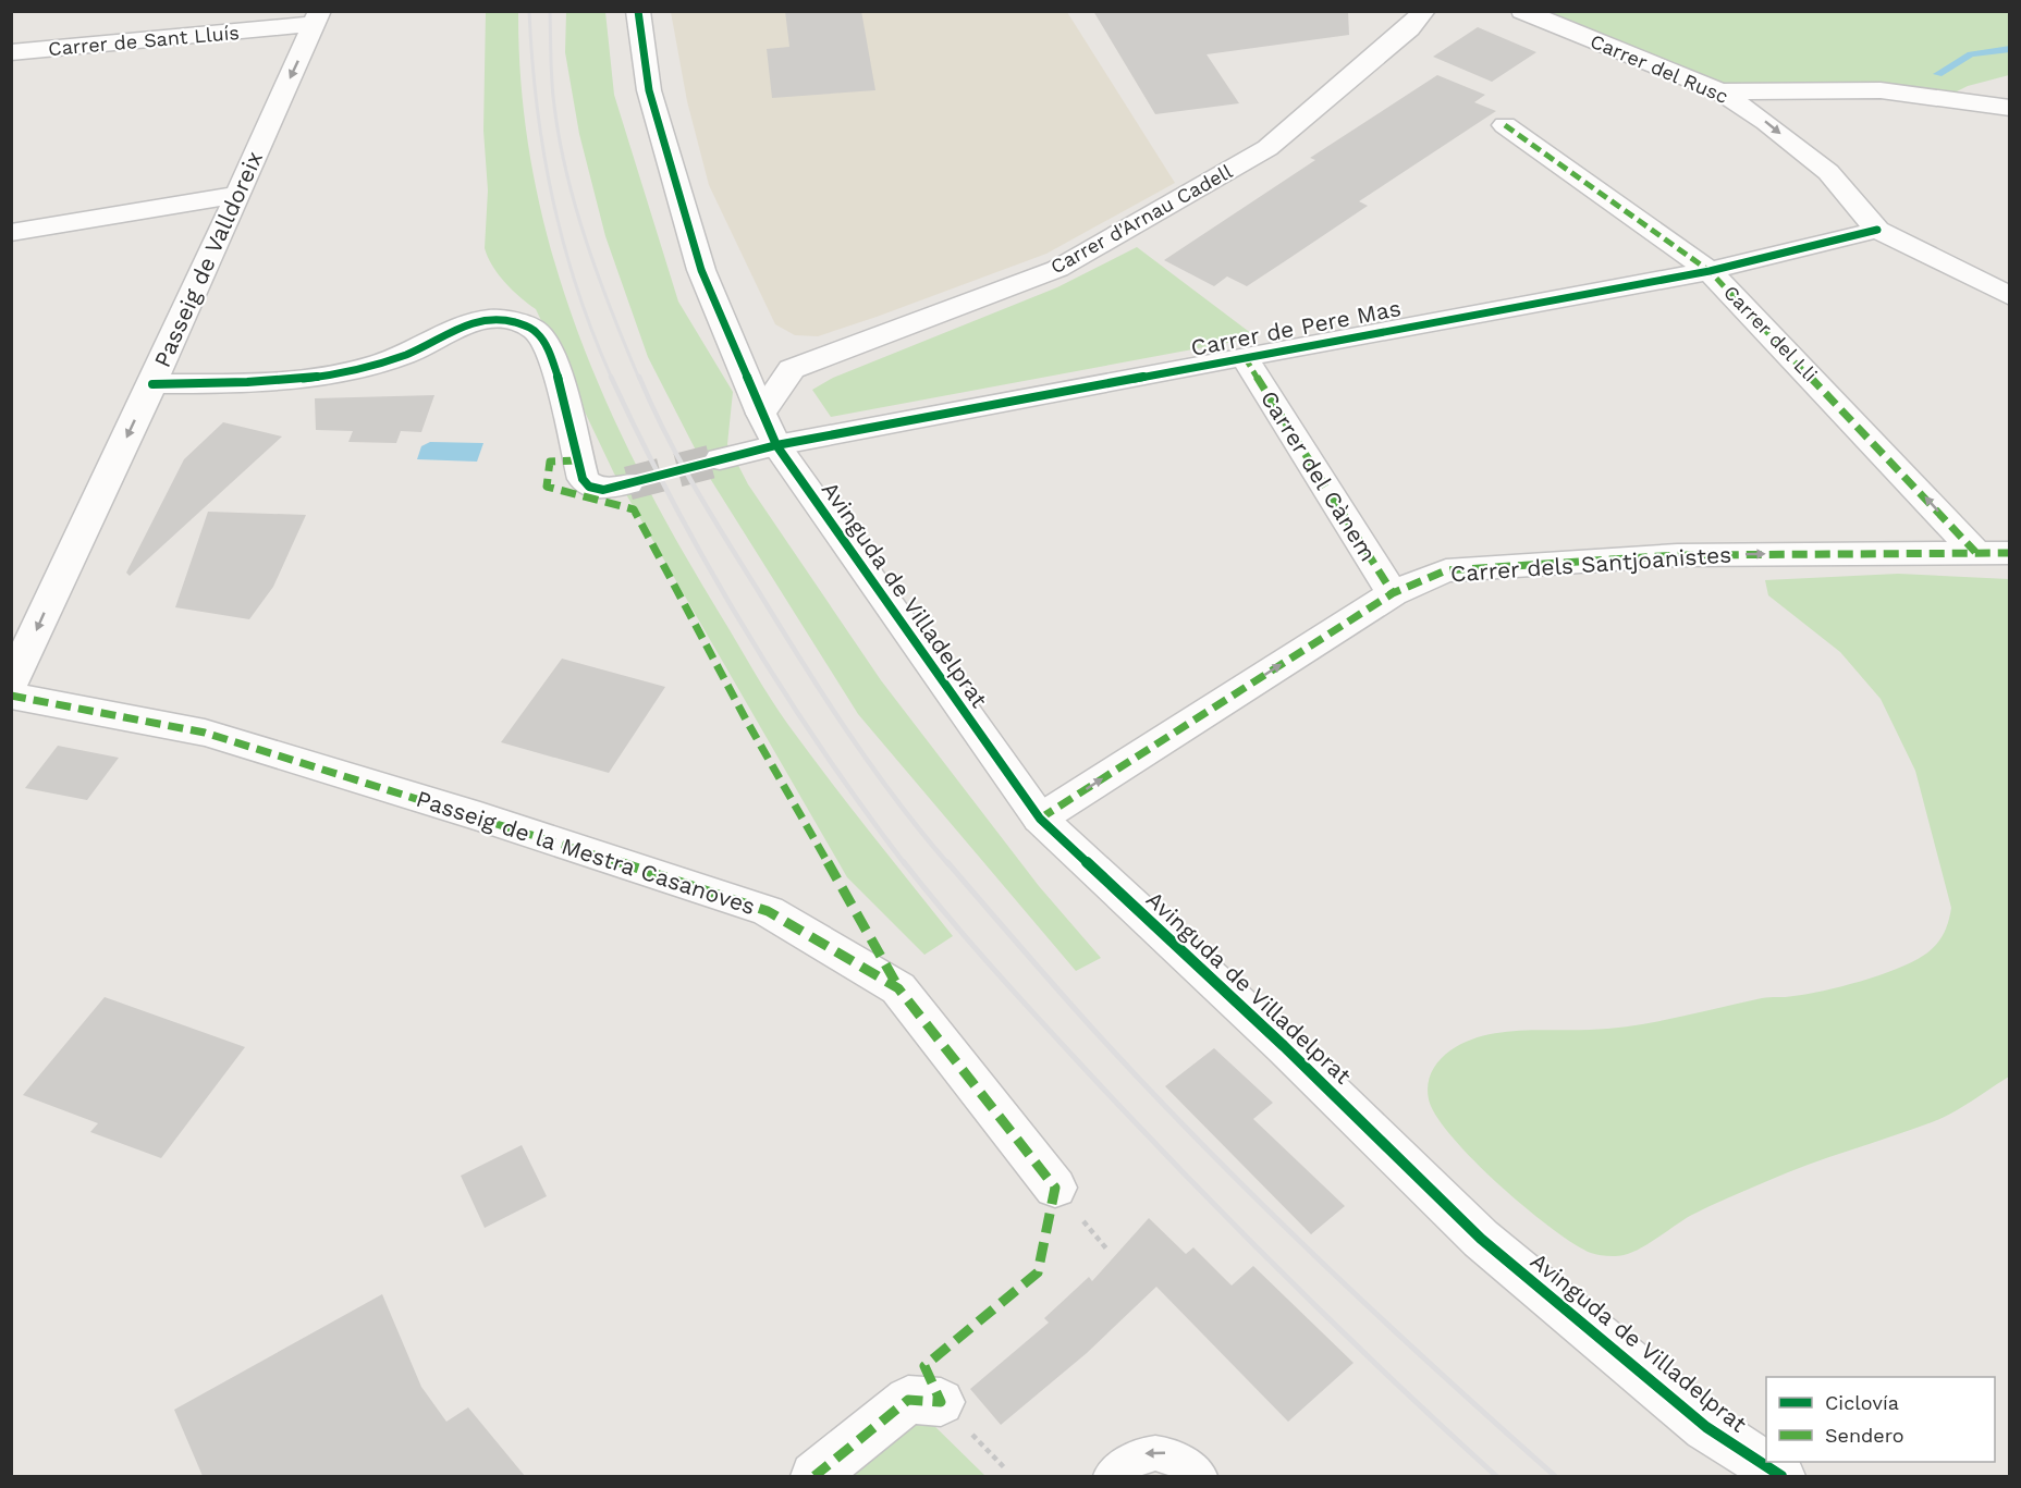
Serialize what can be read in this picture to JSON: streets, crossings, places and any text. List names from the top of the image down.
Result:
{
  "streets": {
    "street": [
      "Carrer de Sant Lluís",
      "Carrer del Rusc",
      "Carrer d'Arnau Cadell",
      "Passeig de Valldoreix",
      "Carrer de Pere Mas",
      "Carrer del Lli",
      "Carrer del Cànem",
      "Carrer dels Santjoanistes",
      "Avinguda de Villadelprat",
      "Passeig de la Mestra Casanoves"
    ]
  },
  "crossings": [
    ["Carrer de Sant Lluís", "Passeig de Valldoreix"],
    ["Carrer del Rusc", "Carrer de Pere Mas"],
    ["Carrer d'Arnau Cadell", "Carrer de Pere Mas"],
    ["Carrer d'Arnau Cadell", "Avinguda de Villadelprat"],
    ["Carrer de Pere Mas", "Carrer del Lli"],
    ["Carrer de Pere Mas", "Carrer del Cànem"],
    ["Carrer de Pere Mas", "Avinguda de Villadelprat"],
    ["Carrer del Lli", "Carrer dels Santjoanistes"],
    ["Carrer del Cànem", "Carrer dels Santjoanistes"],
    ["Carrer dels Santjoanistes", "Avinguda de Villadelprat"]
  ],
  "one_way": [
    "Carrer del Rusc",
    "Passeig de Valldoreix",
    "Carrer del Lli",
    "Carrer dels Santjoanistes"
  ],
  "legend": ["Ciclovía", "Sendero"]
}
